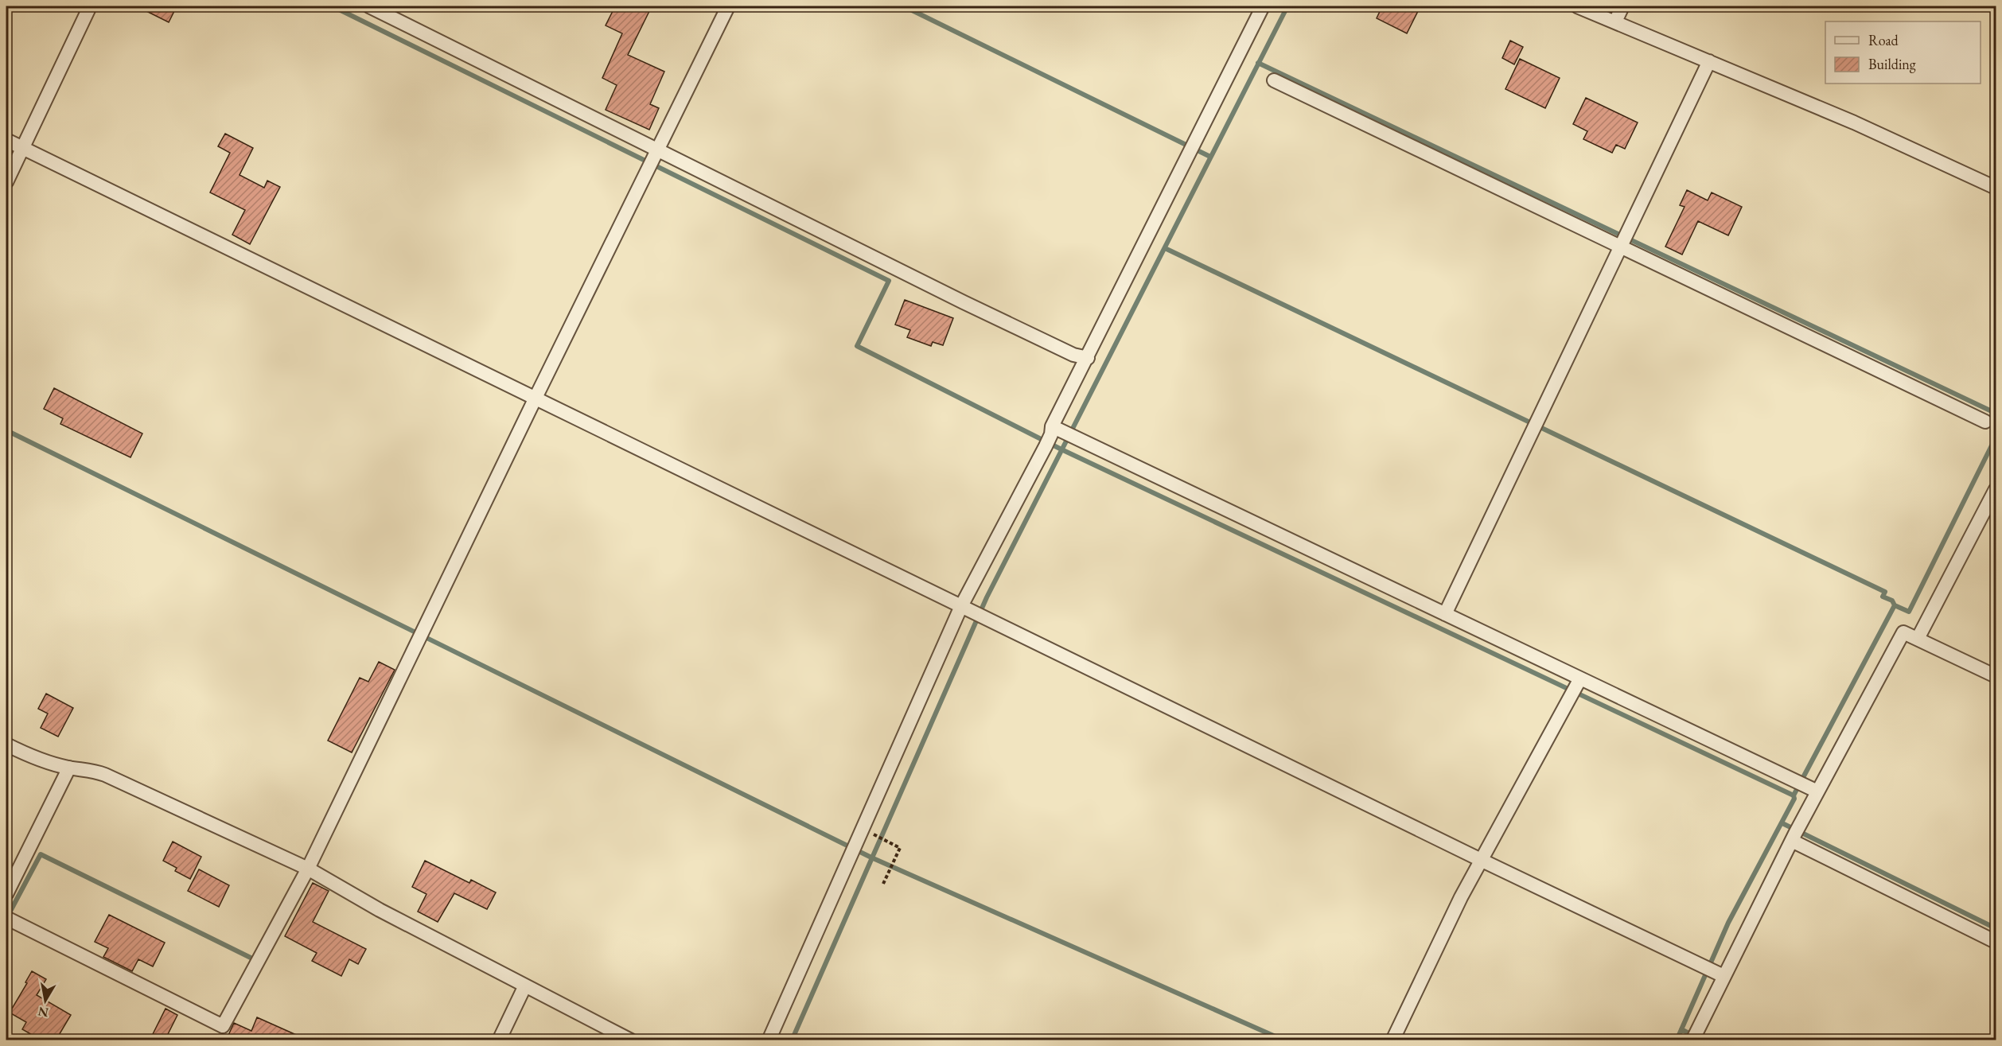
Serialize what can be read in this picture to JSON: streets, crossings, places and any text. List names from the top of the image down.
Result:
{
  "legend": ["Road", "Building"],
  "north": "bottom"
}
